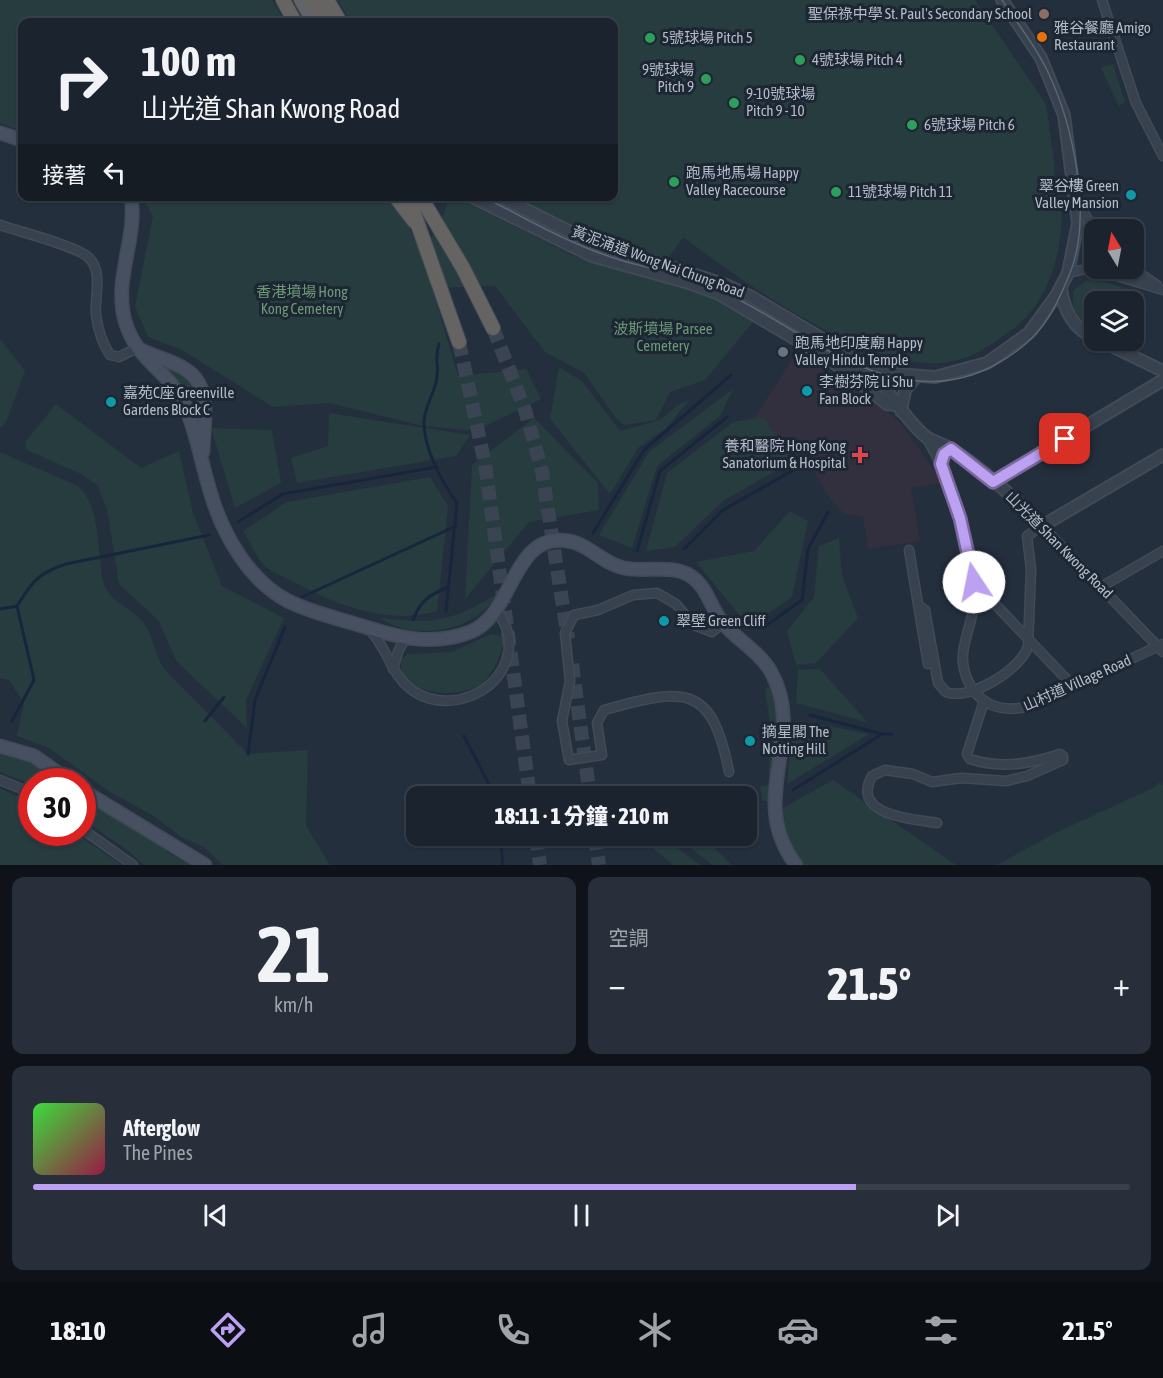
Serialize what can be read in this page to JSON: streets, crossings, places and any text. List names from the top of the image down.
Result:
{
  "streets": {
    "street": ["黃泥涌道 Wong Nai Chung Road", "山光道 Shan Kwong Road", "山村道 Village Road"]
  },
  "crossings": [
    ["黃泥涌道 Wong Nai Chung Road", "山光道 Shan Kwong Road"],
    ["山光道 Shan Kwong Road", "山村道 Village Road"]
  ],
  "parks": ["香港墳場 Hong Kong Cemetery", "波斯墳場 Parsee Cemetery"],
  "places": {
    "other": [
      "聖保祿中學 St. Paul's Secondary School",
      "雅谷餐廳 Amigo Restaurant",
      "5號球場 Pitch 5",
      "4號球場 Pitch 4",
      "9號球場 Pitch 9",
      "9-10號球場 Pitch 9 - 10",
      "6號球場 Pitch 6",
      "跑馬地馬場 Happy Valley Racecourse",
      "11號球場 Pitch 11",
      "翠谷樓 Green Valley Mansion",
      "跑馬地印度廟 Happy Valley Hindu Temple",
      "李樹芬院 Li Shu Fan Block",
      "嘉苑C座 Greenville Gardens Block C",
      "翠壁 Green Cliff",
      "摘星閣 The Notting Hill"
    ],
    "health": ["養和醫院 Hong Kong Sanatorium & Hospital"]
  },
  "north": "top",
  "page": {
    "turn": ["100 m", "山光道 Shan Kwong Road"],
    "then": "接著",
    "limit": "30",
    "trip": "18:11 · 1 分鐘 · 210 m",
    "tile": [
      ["21", "km/h"],
      "空調"
    ],
    "heat": ["−", "21.5°", "+"],
    "song": ["Afterglow", "The Pines"],
    "tabs": ["18:10", "21.5°"]
  }
}
